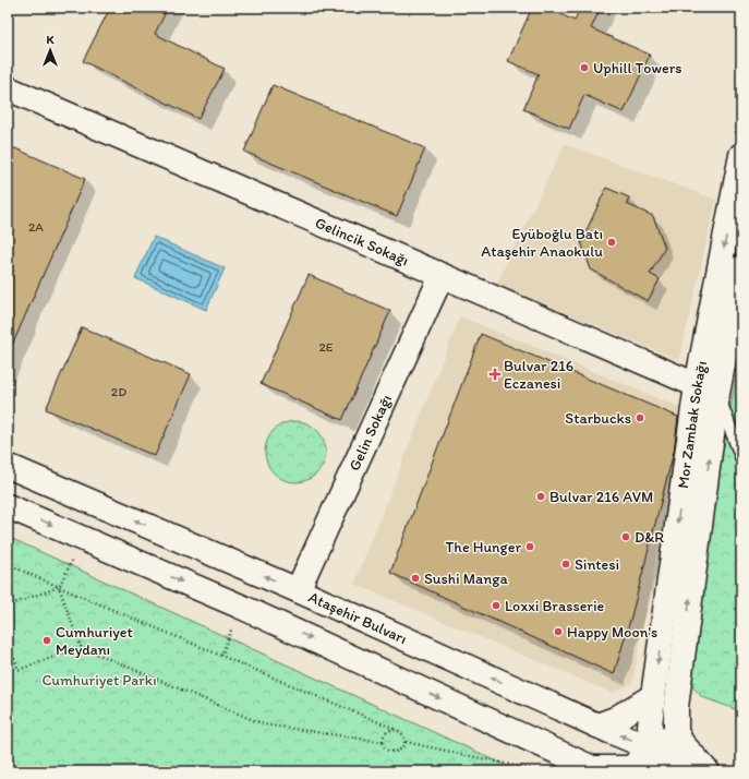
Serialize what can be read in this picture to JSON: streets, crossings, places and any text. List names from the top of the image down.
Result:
{
  "streets": {
    "street": [
      "Gelincik Sokağı",
      "Mor Zambak Sokağı",
      "Gelin Sokağı",
      "Ataşehir Bulvarı"
    ]
  },
  "crossings": [
    ["Gelincik Sokağı", "Mor Zambak Sokağı"],
    ["Gelincik Sokağı", "Gelin Sokağı"],
    ["Mor Zambak Sokağı", "Ataşehir Bulvarı"],
    ["Gelin Sokağı", "Ataşehir Bulvarı"]
  ],
  "parks": ["Cumhuriyet Parkı"],
  "places": {
    "other": [
      "Uphill Towers",
      "Eyüboğlu Batı Ataşehir Anaokulu",
      "Starbucks",
      "Bulvar 216 AVM",
      "D&R",
      "The Hunger",
      "Sintesi",
      "Sushi Manga",
      "Loxxi Brasserie",
      "Happy Moon's",
      "Cumhuriyet Meydanı"
    ],
    "health": ["Bulvar 216 Eczanesi"]
  },
  "house_numbers": ["2A", "2E", "2D"],
  "north": "top"
}
